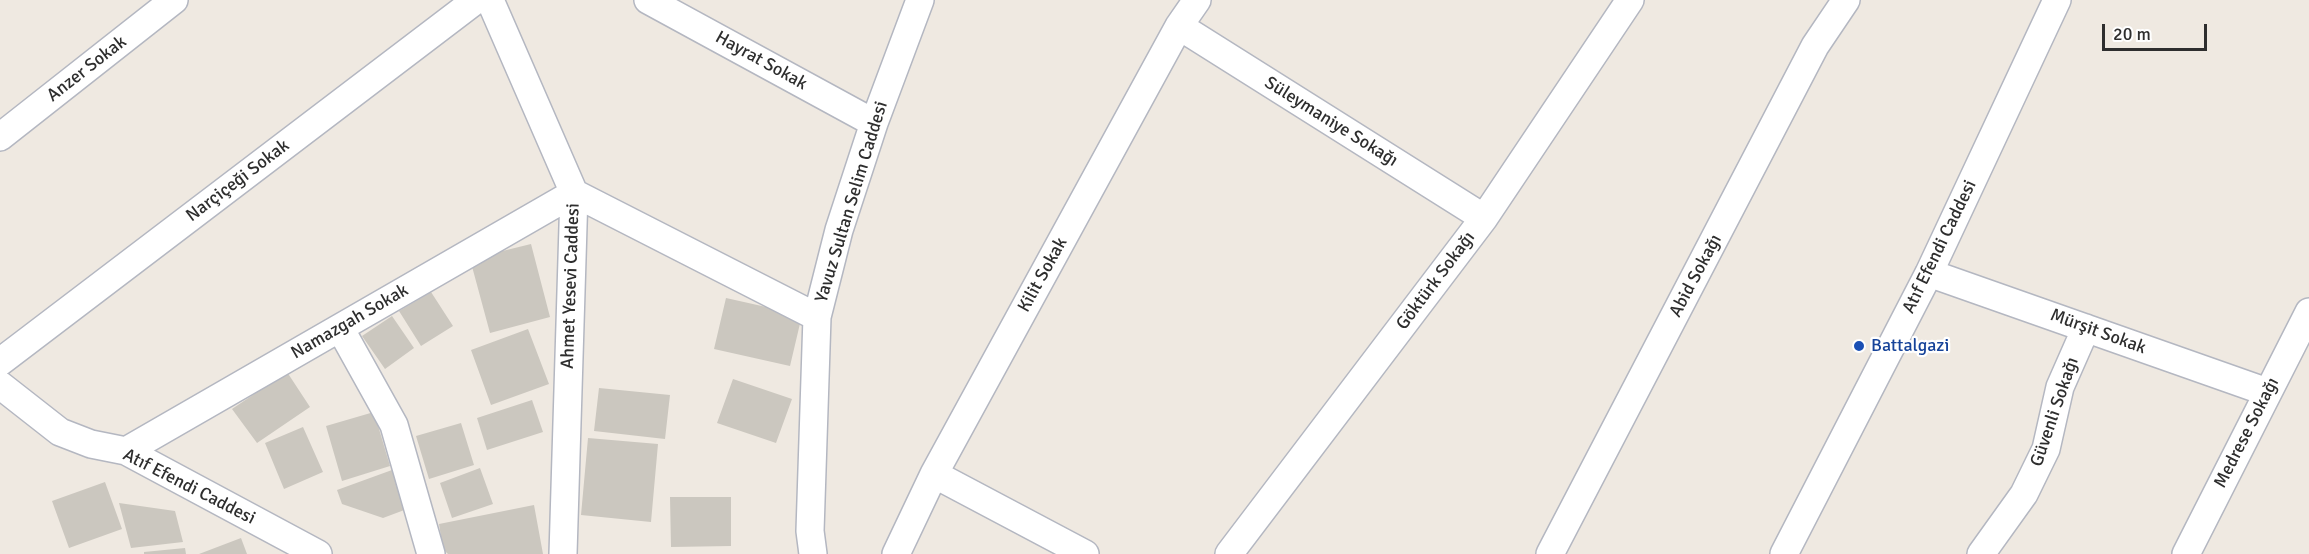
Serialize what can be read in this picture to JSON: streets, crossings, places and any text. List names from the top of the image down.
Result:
{
  "streets": {
    "street": [
      "Hayrat Sokak",
      "Anzer Sokak",
      "Süleymaniye Sokağı",
      "Narçiçeği Sokak",
      "Yavuz Sultan Selim Caddesi",
      "Atıf Efendi Caddesi",
      "Kilit Sokak",
      "Abid Sokağı",
      "Göktürk Sokağı",
      "Ahmet Yesevi Caddesi",
      "Namazgah Sokak",
      "Mürşit Sokak",
      "Güvenli Sokağı",
      "Medrese Sokağı"
    ]
  },
  "crossings": [
    ["Hayrat Sokak", "Yavuz Sultan Selim Caddesi"],
    ["Süleymaniye Sokağı", "Kilit Sokak"],
    ["Süleymaniye Sokağı", "Göktürk Sokağı"],
    ["Atıf Efendi Caddesi", "Namazgah Sokak"],
    ["Atıf Efendi Caddesi", "Mürşit Sokak"],
    ["Ahmet Yesevi Caddesi", "Namazgah Sokak"],
    ["Mürşit Sokak", "Güvenli Sokağı"],
    ["Mürşit Sokak", "Medrese Sokağı"]
  ],
  "places": ["Battalgazi"],
  "scale_bar": "20 m"
}
